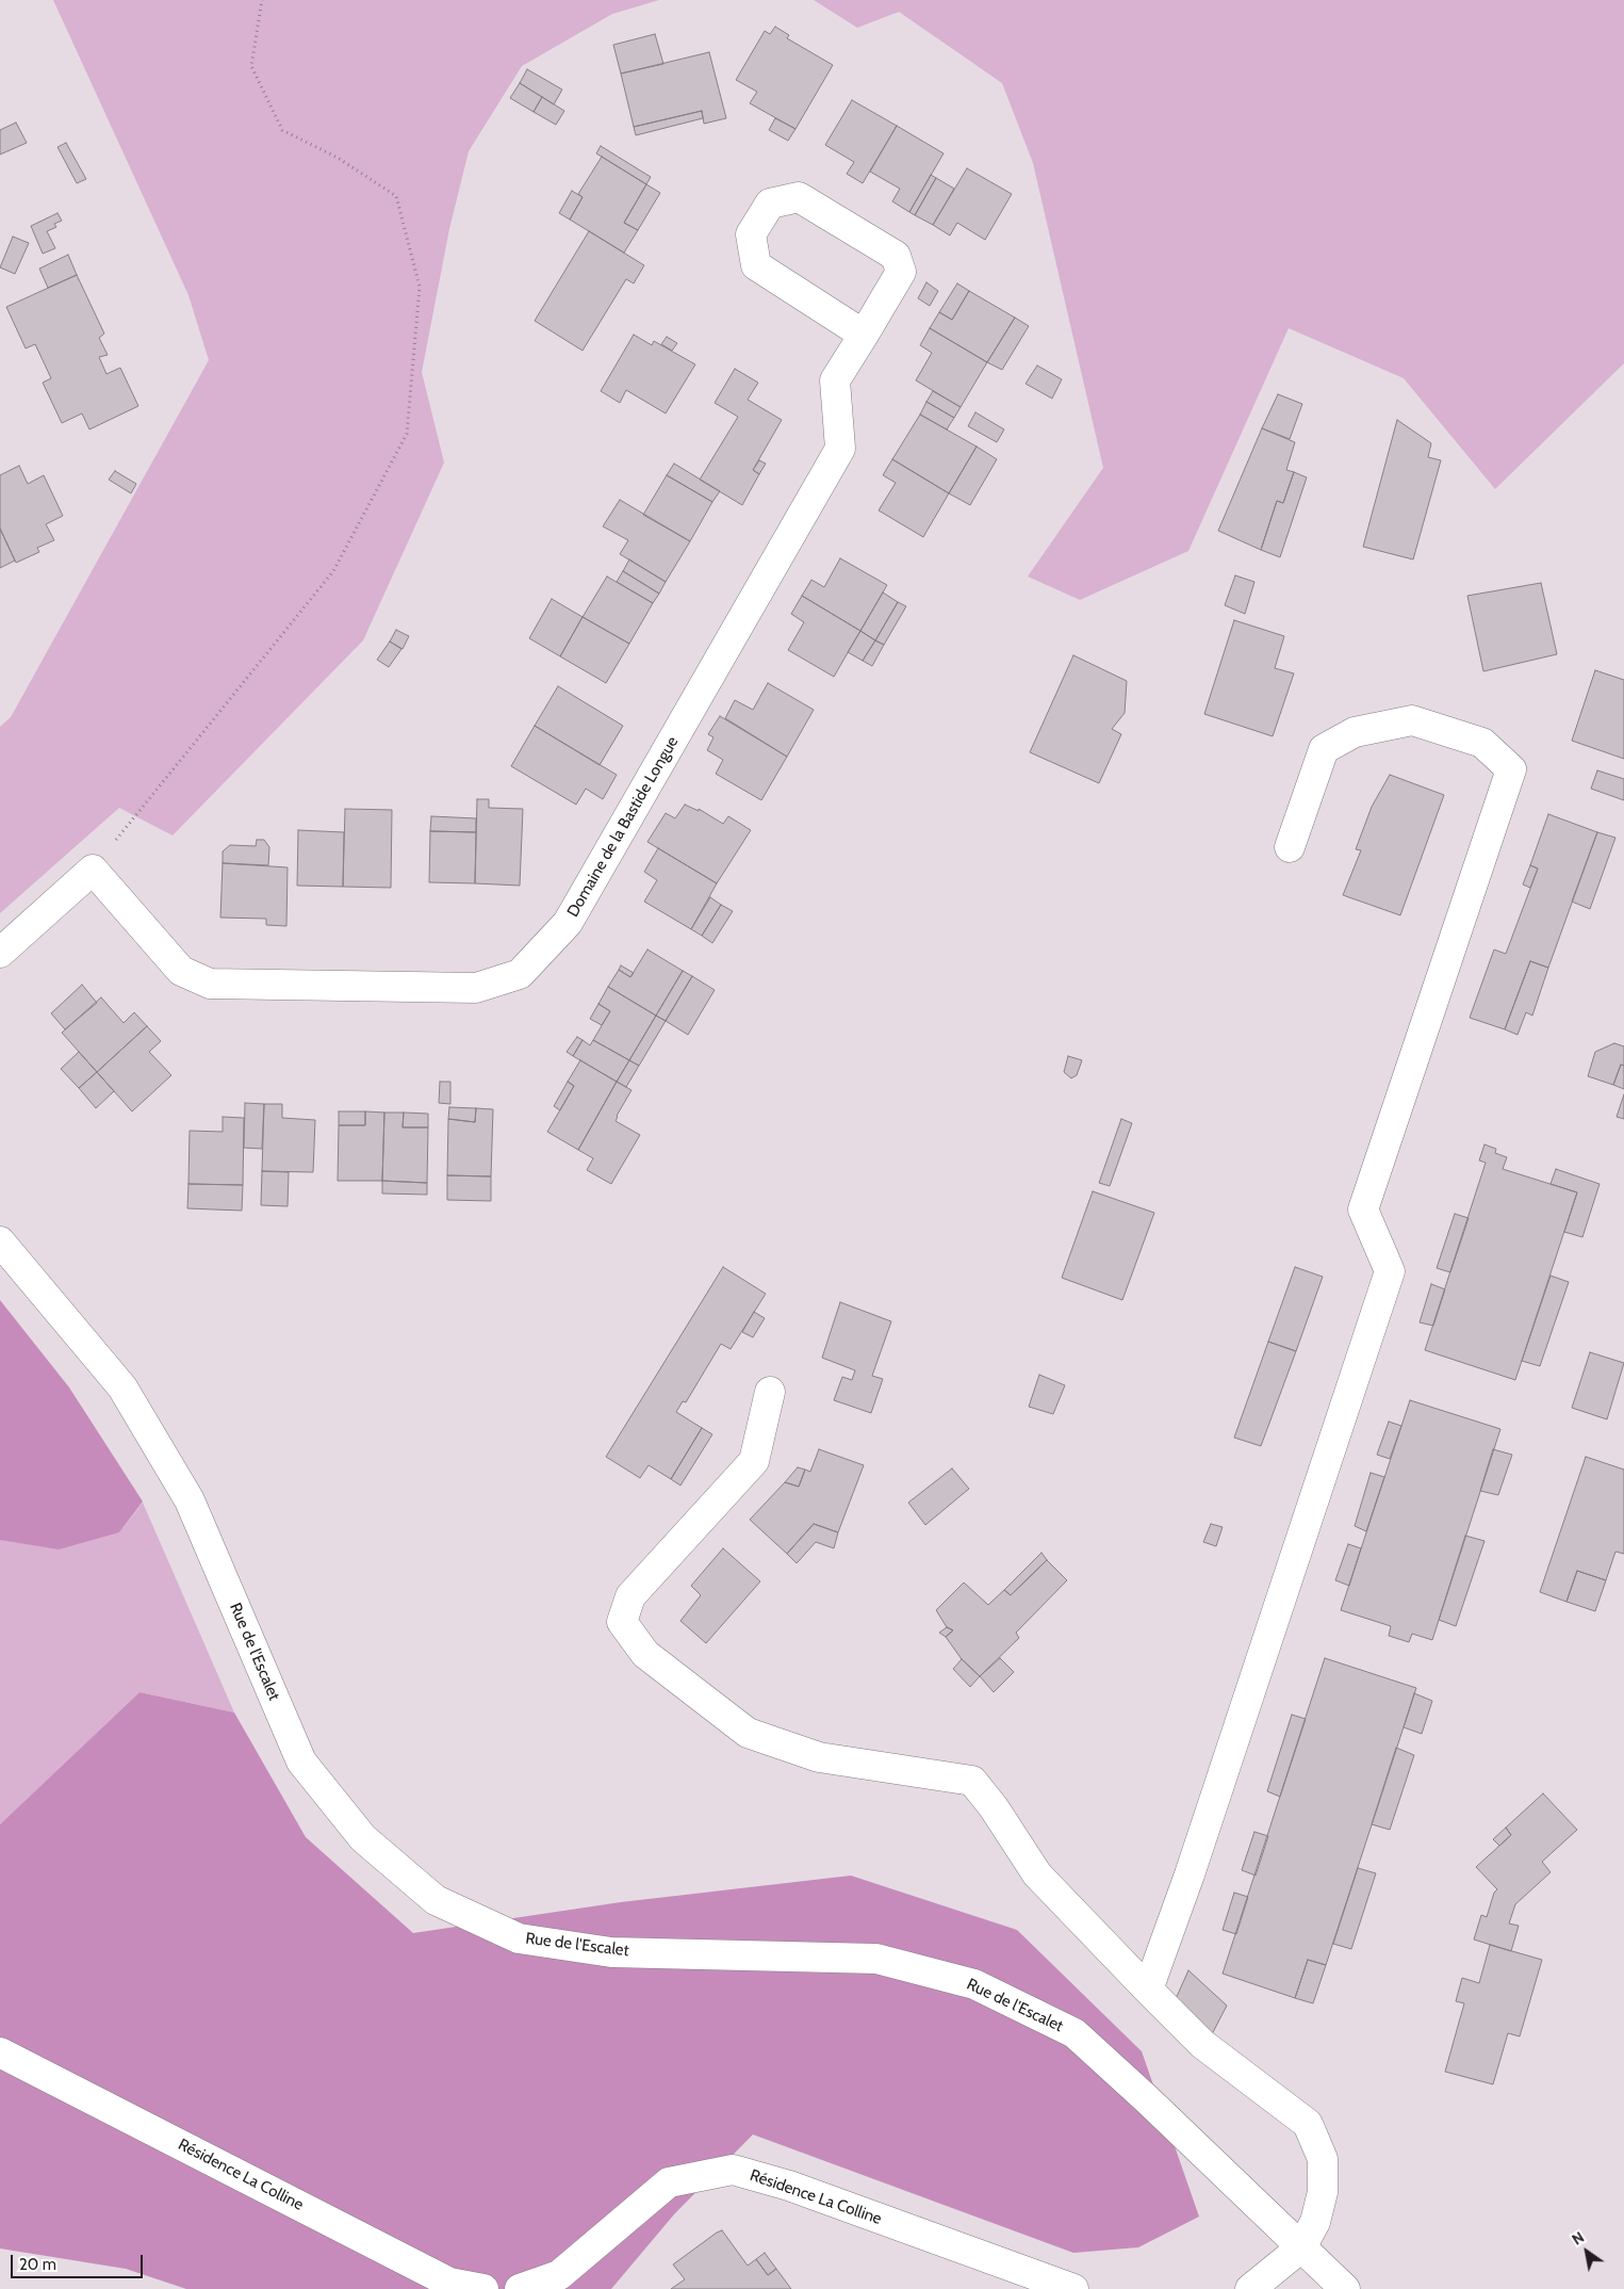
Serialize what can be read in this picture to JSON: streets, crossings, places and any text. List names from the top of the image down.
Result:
{
  "streets": {
    "street": ["Domaine de la Bastide Longue", "Rue de l'Escalet", "Résidence La Colline"]
  },
  "scale_bar": "20 m",
  "north": "top left"
}
